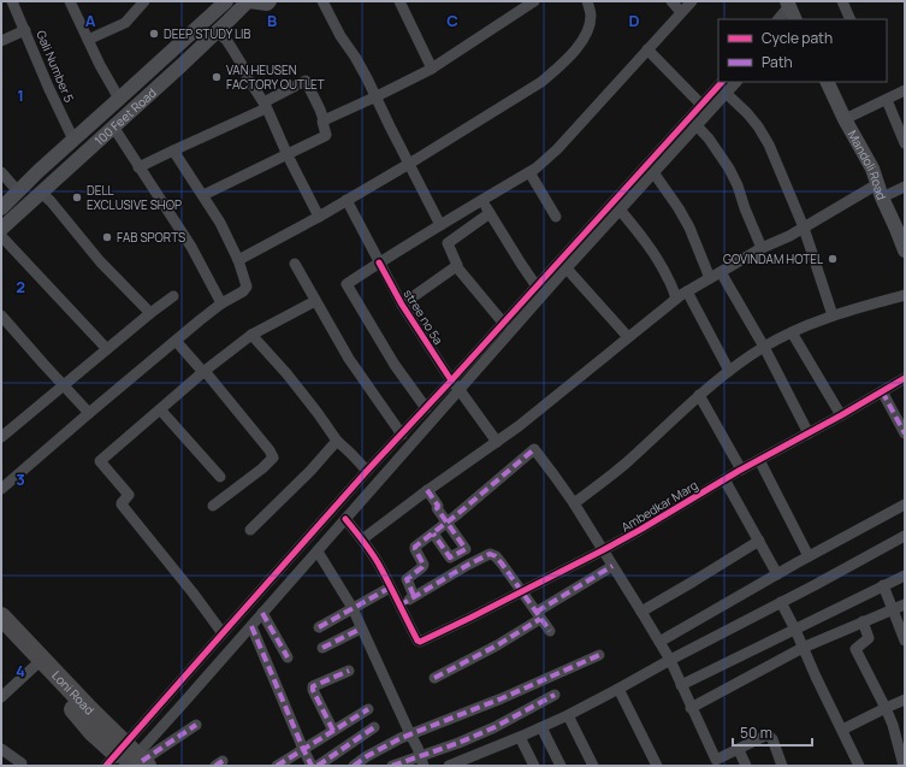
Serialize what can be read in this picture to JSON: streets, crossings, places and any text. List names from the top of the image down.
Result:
{
  "streets": {
    "highway": ["Loni Road"],
    "main road": ["100 Feet Road", "Mandoli Road"],
    "street": ["Gali Number 5", "stree no 5a", "Ambedkar Marg"]
  },
  "crossings": [
    ["Gali Number 5", "100 Feet Road"]
  ],
  "places": [
    "DEEP STUDY LIB",
    "VAN HEUSEN FACTORY OUTLET",
    "DELL EXCLUSIVE SHOP",
    "FAB SPORTS",
    "GOVINDAM HOTEL"
  ],
  "legend": ["Cycle path", "Path"],
  "scale_bar": "50 m",
  "grid": {
    "columns": [
      "A",
      "B",
      "C",
      "D"
    ],
    "rows": [
      "1",
      "2",
      "3",
      "4"
    ]
  }
}
